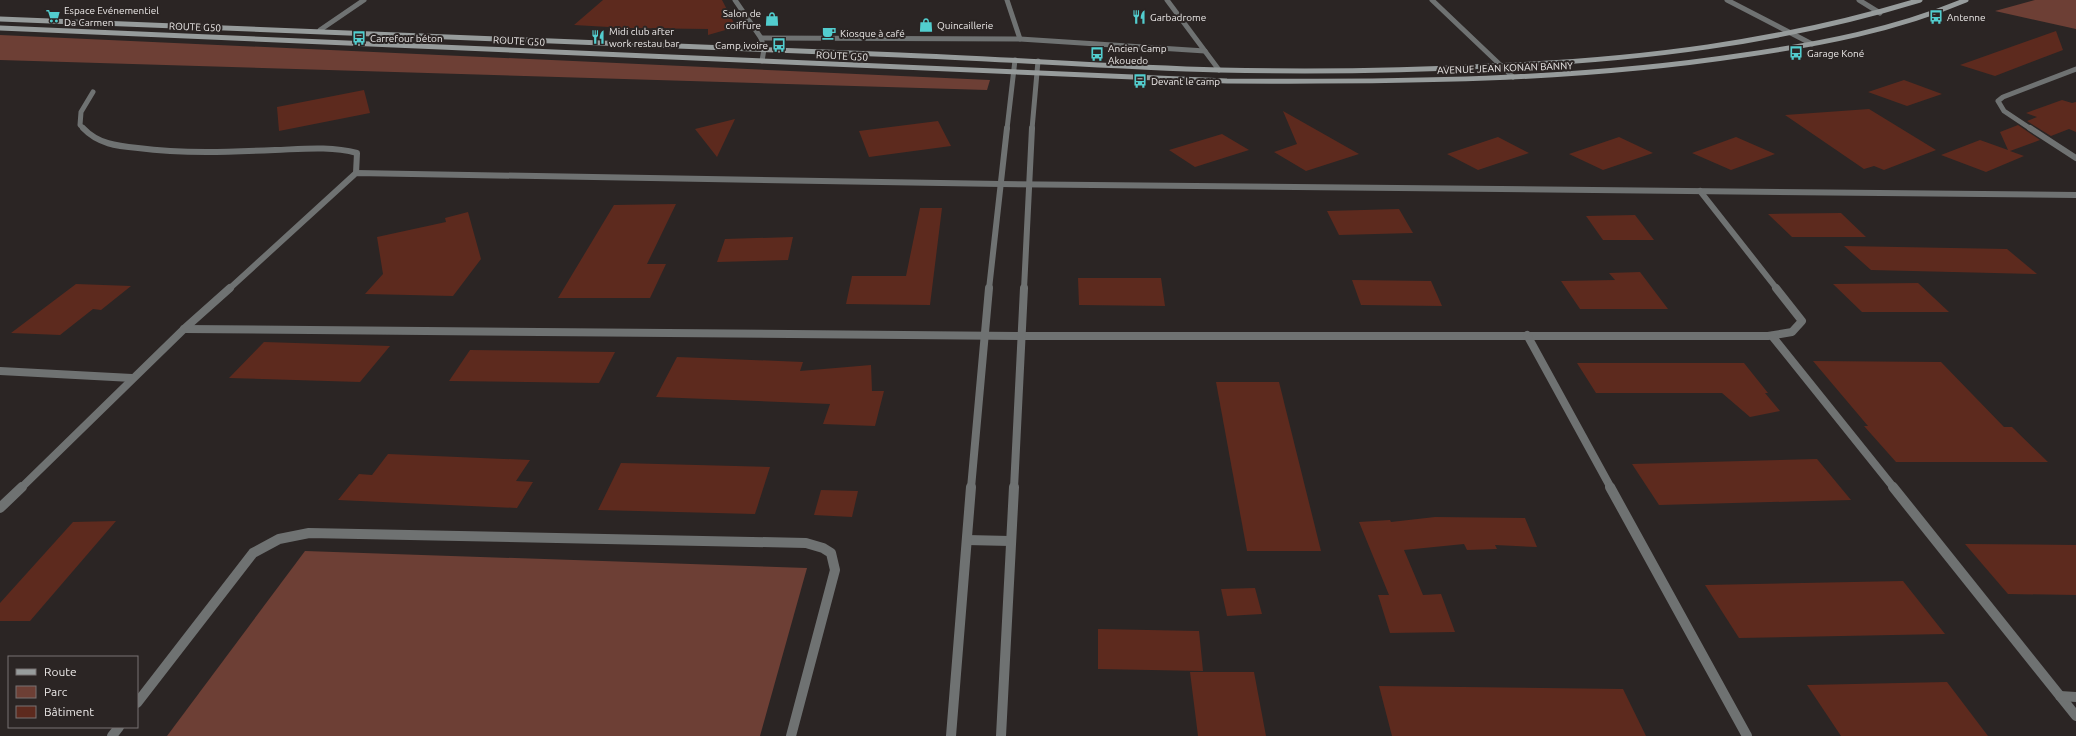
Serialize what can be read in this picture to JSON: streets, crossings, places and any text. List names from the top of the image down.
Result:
{
  "streets": {
    "street": ["ROUTE G50", "AVENUE JEAN KONAN BANNY"]
  },
  "crossings": [
    ["ROUTE G50", "AVENUE JEAN KONAN BANNY"]
  ],
  "places": {
    "supermarket": ["Espace Evénementiel Da Carmen"],
    "restaurant": ["Garbadrome", "Midi club after work restau bar"],
    "bus stop": [
      "Antenne",
      "Carrefour béton",
      "Camp ivoire",
      "Garage Koné",
      "Ancien Camp Akouedo",
      "Devant le camp"
    ],
    "shop": ["Salon de coiffure", "Quincaillerie"],
    "cafe": ["Kiosque à café"]
  },
  "legend": ["Route", "Parc", "Bâtiment"]
}
